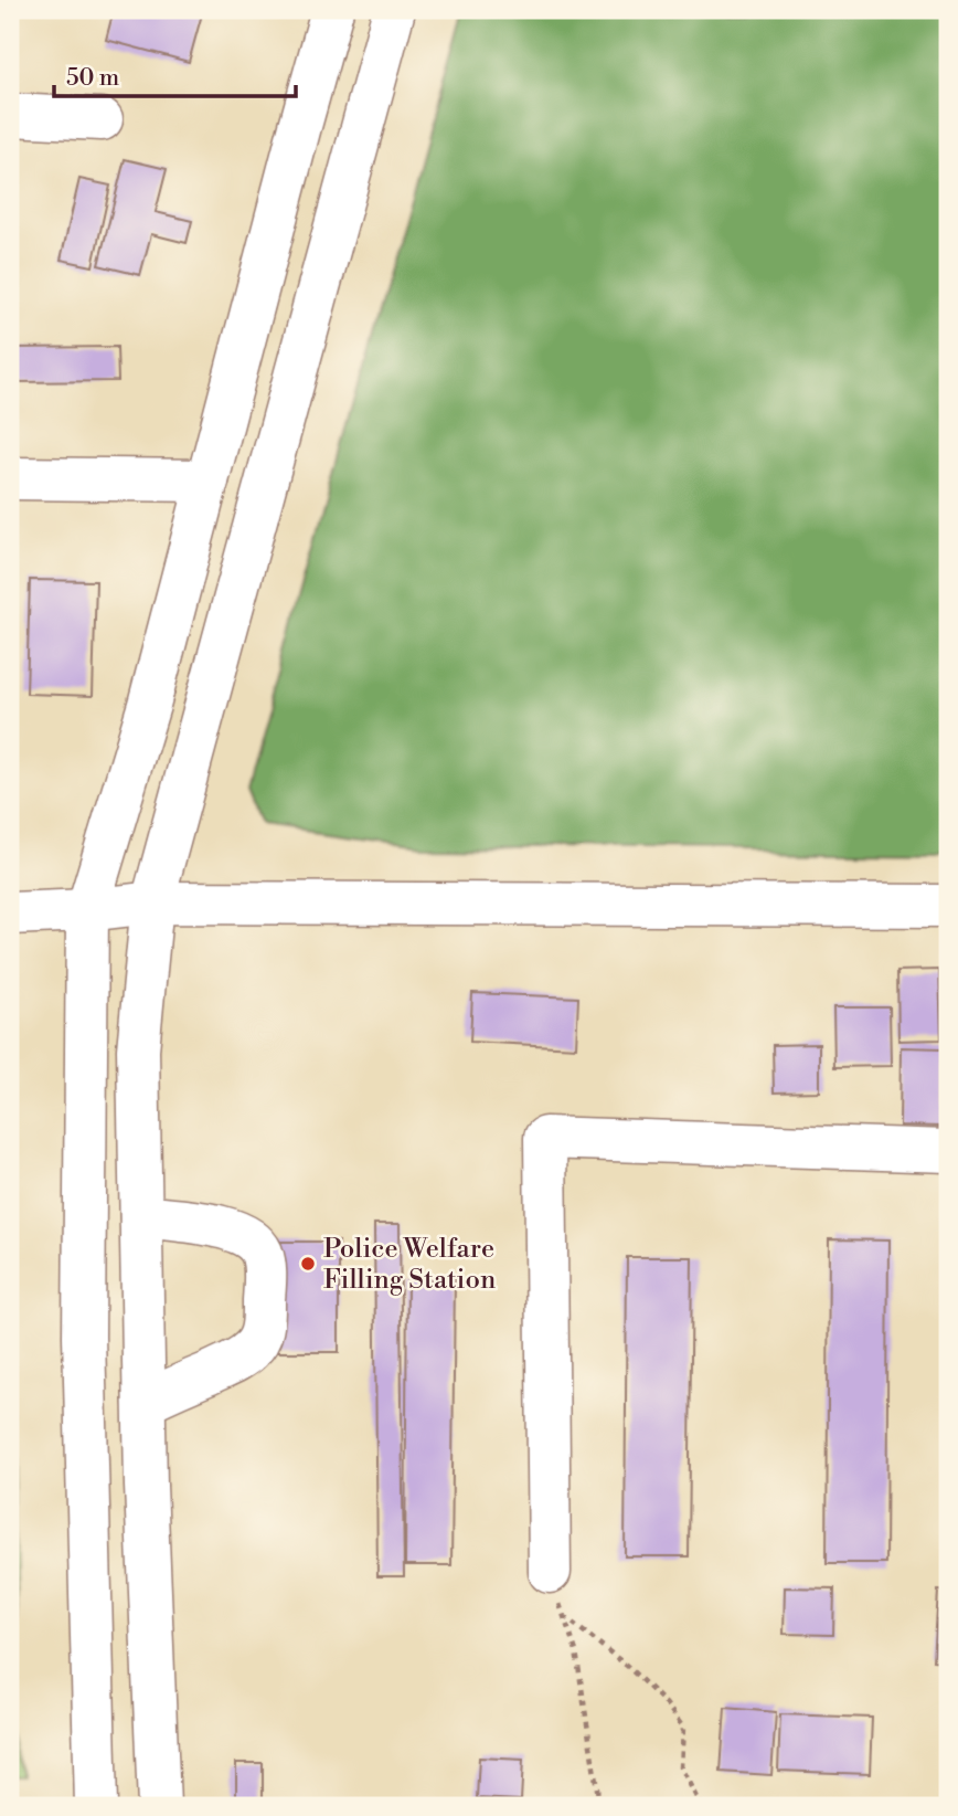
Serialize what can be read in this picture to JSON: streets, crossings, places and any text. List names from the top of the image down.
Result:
{
  "places": ["Police Welfare Filling Station"],
  "scale_bar": "50 m"
}
